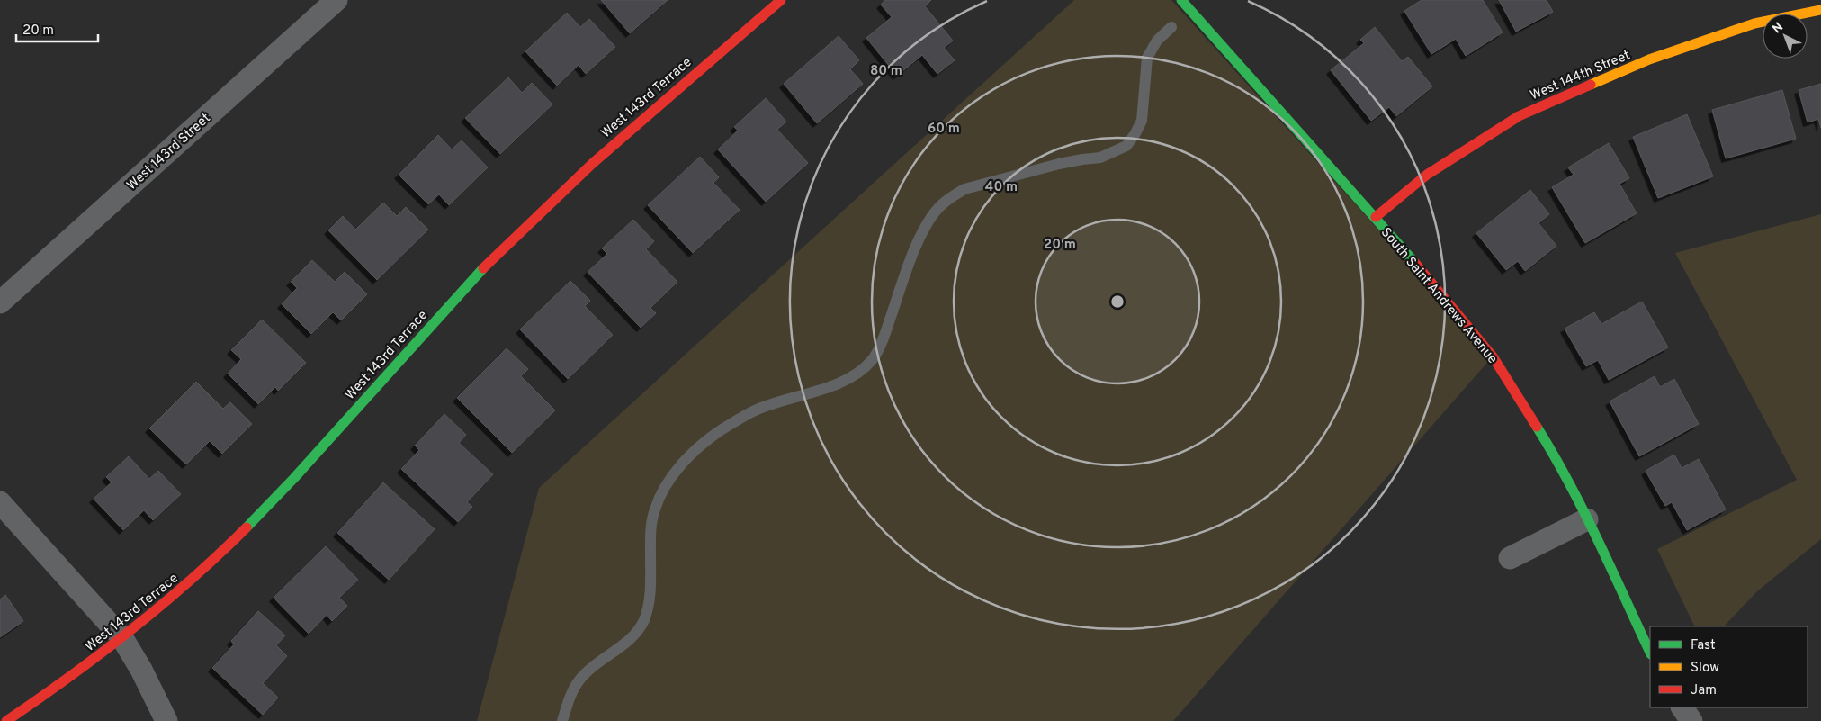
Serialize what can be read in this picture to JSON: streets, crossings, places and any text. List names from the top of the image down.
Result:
{
  "streets": {
    "street": [
      "West 144th Street",
      "West 143rd Terrace",
      "West 143rd Street",
      "South Saint Andrews Avenue"
    ]
  },
  "crossings": [
    ["West 144th Street", "South Saint Andrews Avenue"]
  ],
  "legend": ["Fast", "Slow", "Jam"],
  "scale_bar": "20 m",
  "north": "top left",
  "rings": [
    "80 m",
    "60 m",
    "40 m",
    "20 m"
  ]
}
